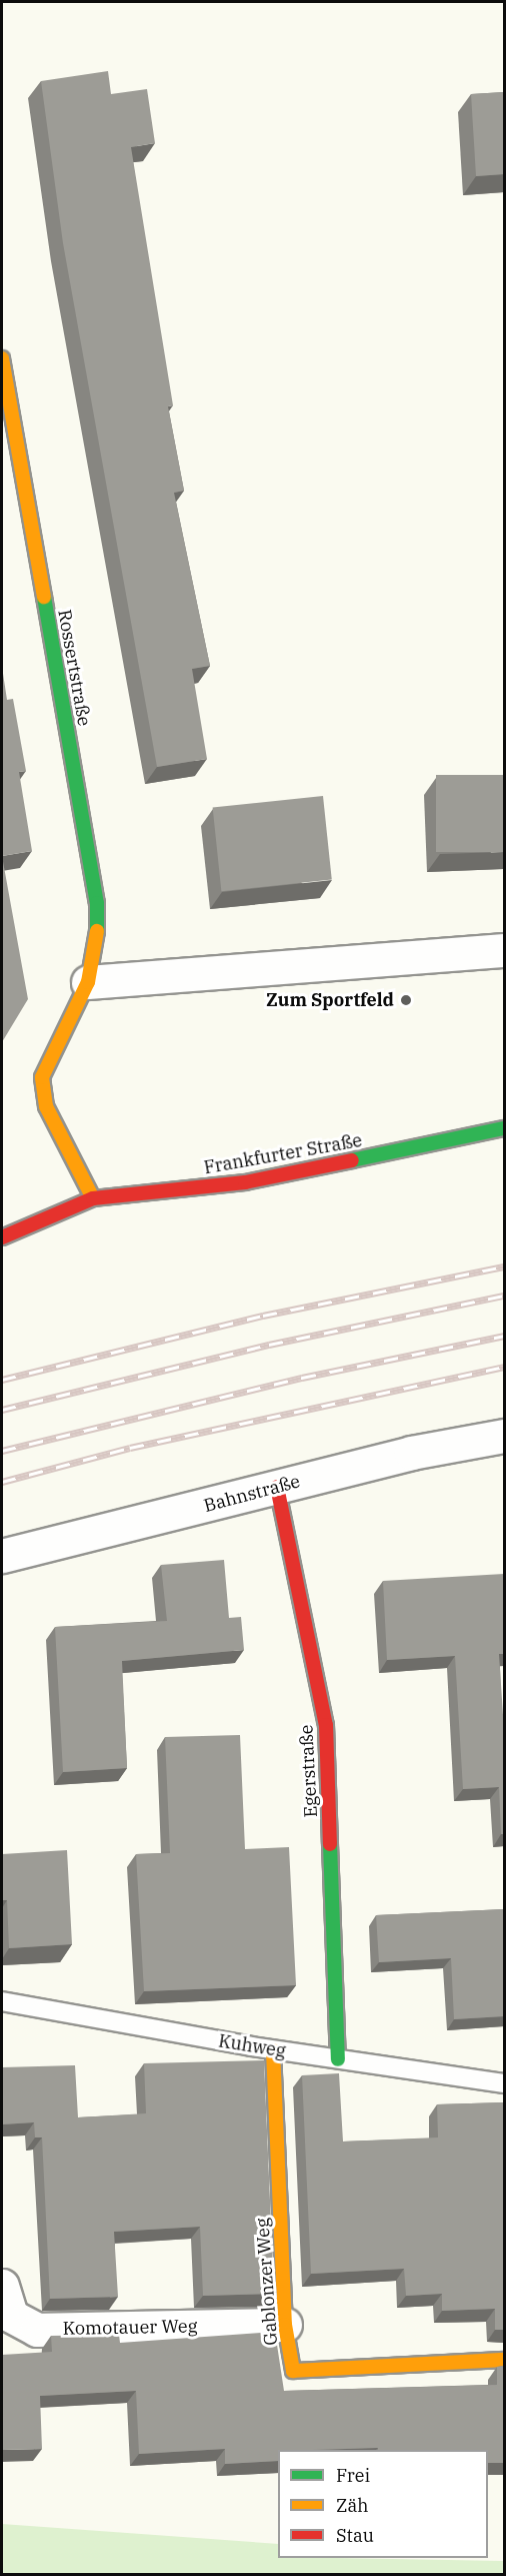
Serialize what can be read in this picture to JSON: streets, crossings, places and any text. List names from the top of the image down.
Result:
{
  "streets": {
    "street": [
      "Rossertstraße",
      "Frankfurter Straße",
      "Bahnstraße",
      "Egerstraße",
      "Gablonzer Weg",
      "Komotauer Weg"
    ],
    "lane": ["Kuhweg"]
  },
  "crossings": [
    ["Bahnstraße", "Egerstraße"],
    ["Egerstraße", "Kuhweg"],
    ["Kuhweg", "Gablonzer Weg"],
    ["Gablonzer Weg", "Komotauer Weg"]
  ],
  "places": ["Zum Sportfeld"],
  "legend": ["Frei", "Zäh", "Stau"]
}
